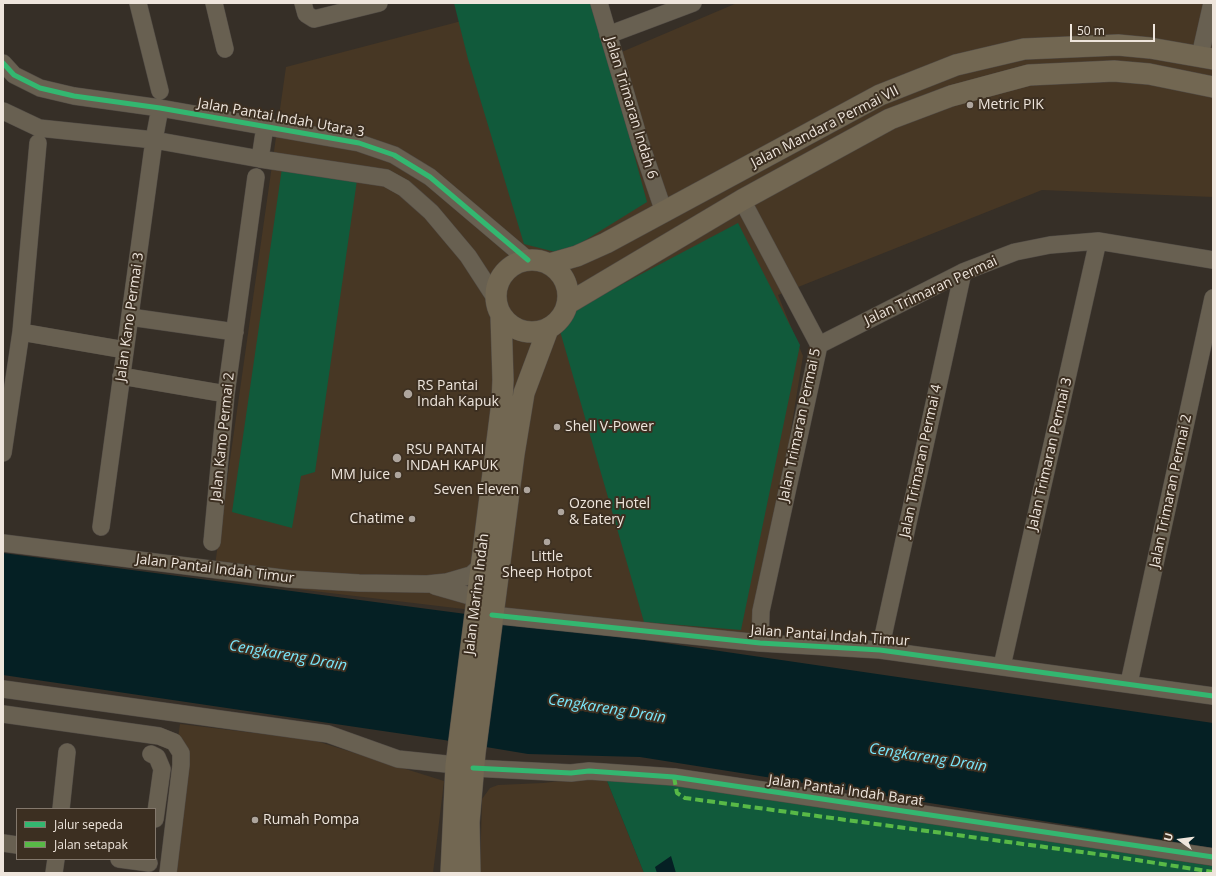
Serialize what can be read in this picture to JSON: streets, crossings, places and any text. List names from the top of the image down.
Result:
{
  "streets": {
    "main road": ["Jalan Mandara Permai VII", "Jalan Marina Indah"],
    "street": [
      "Jalan Trimaran Indah 6",
      "Jalan Pantai Indah Utara 3",
      "Jalan Trimaran Permai",
      "Jalan Kano Permai 3",
      "Jalan Trimaran Permai 5",
      "Jalan Kano Permai 2",
      "Jalan Trimaran Permai 3",
      "Jalan Trimaran Permai 4",
      "Jalan Trimaran Permai 2",
      "Jalan Pantai Indah Timur",
      "Jalan Pantai Indah Barat"
    ]
  },
  "crossings": [
    ["Jalan Trimaran Indah 6", "Jalan Mandara Permai VII"],
    ["Jalan Pantai Indah Utara 3", "Jalan Mandara Permai VII"],
    ["Jalan Pantai Indah Utara 3", "Jalan Kano Permai 3"],
    ["Jalan Pantai Indah Utara 3", "Jalan Marina Indah"],
    ["Jalan Mandara Permai VII", "Jalan Trimaran Permai 5"],
    ["Jalan Mandara Permai VII", "Jalan Marina Indah"],
    ["Jalan Trimaran Permai", "Jalan Trimaran Permai 5"],
    ["Jalan Trimaran Permai", "Jalan Trimaran Permai 3"],
    ["Jalan Trimaran Permai", "Jalan Trimaran Permai 4"],
    ["Jalan Trimaran Permai 5", "Jalan Pantai Indah Timur"],
    ["Jalan Trimaran Permai 3", "Jalan Pantai Indah Timur"],
    ["Jalan Trimaran Permai 4", "Jalan Pantai Indah Timur"],
    ["Jalan Trimaran Permai 2", "Jalan Pantai Indah Timur"],
    ["Jalan Pantai Indah Timur", "Jalan Marina Indah"],
    ["Jalan Marina Indah", "Jalan Pantai Indah Barat"]
  ],
  "water": ["Cengkareng Drain"],
  "places": [
    "Metric PIK",
    "RS Pantai Indah Kapuk",
    "Shell V-Power",
    "RSU PANTAI INDAH KAPUK",
    "MM Juice",
    "Seven Eleven",
    "Ozone Hotel & Eatery",
    "Chatime",
    "Little Sheep Hotpot",
    "Rumah Pompa"
  ],
  "legend": ["Jalur sepeda", "Jalan setapak"],
  "scale_bar": "50 m",
  "north": "left"
}
